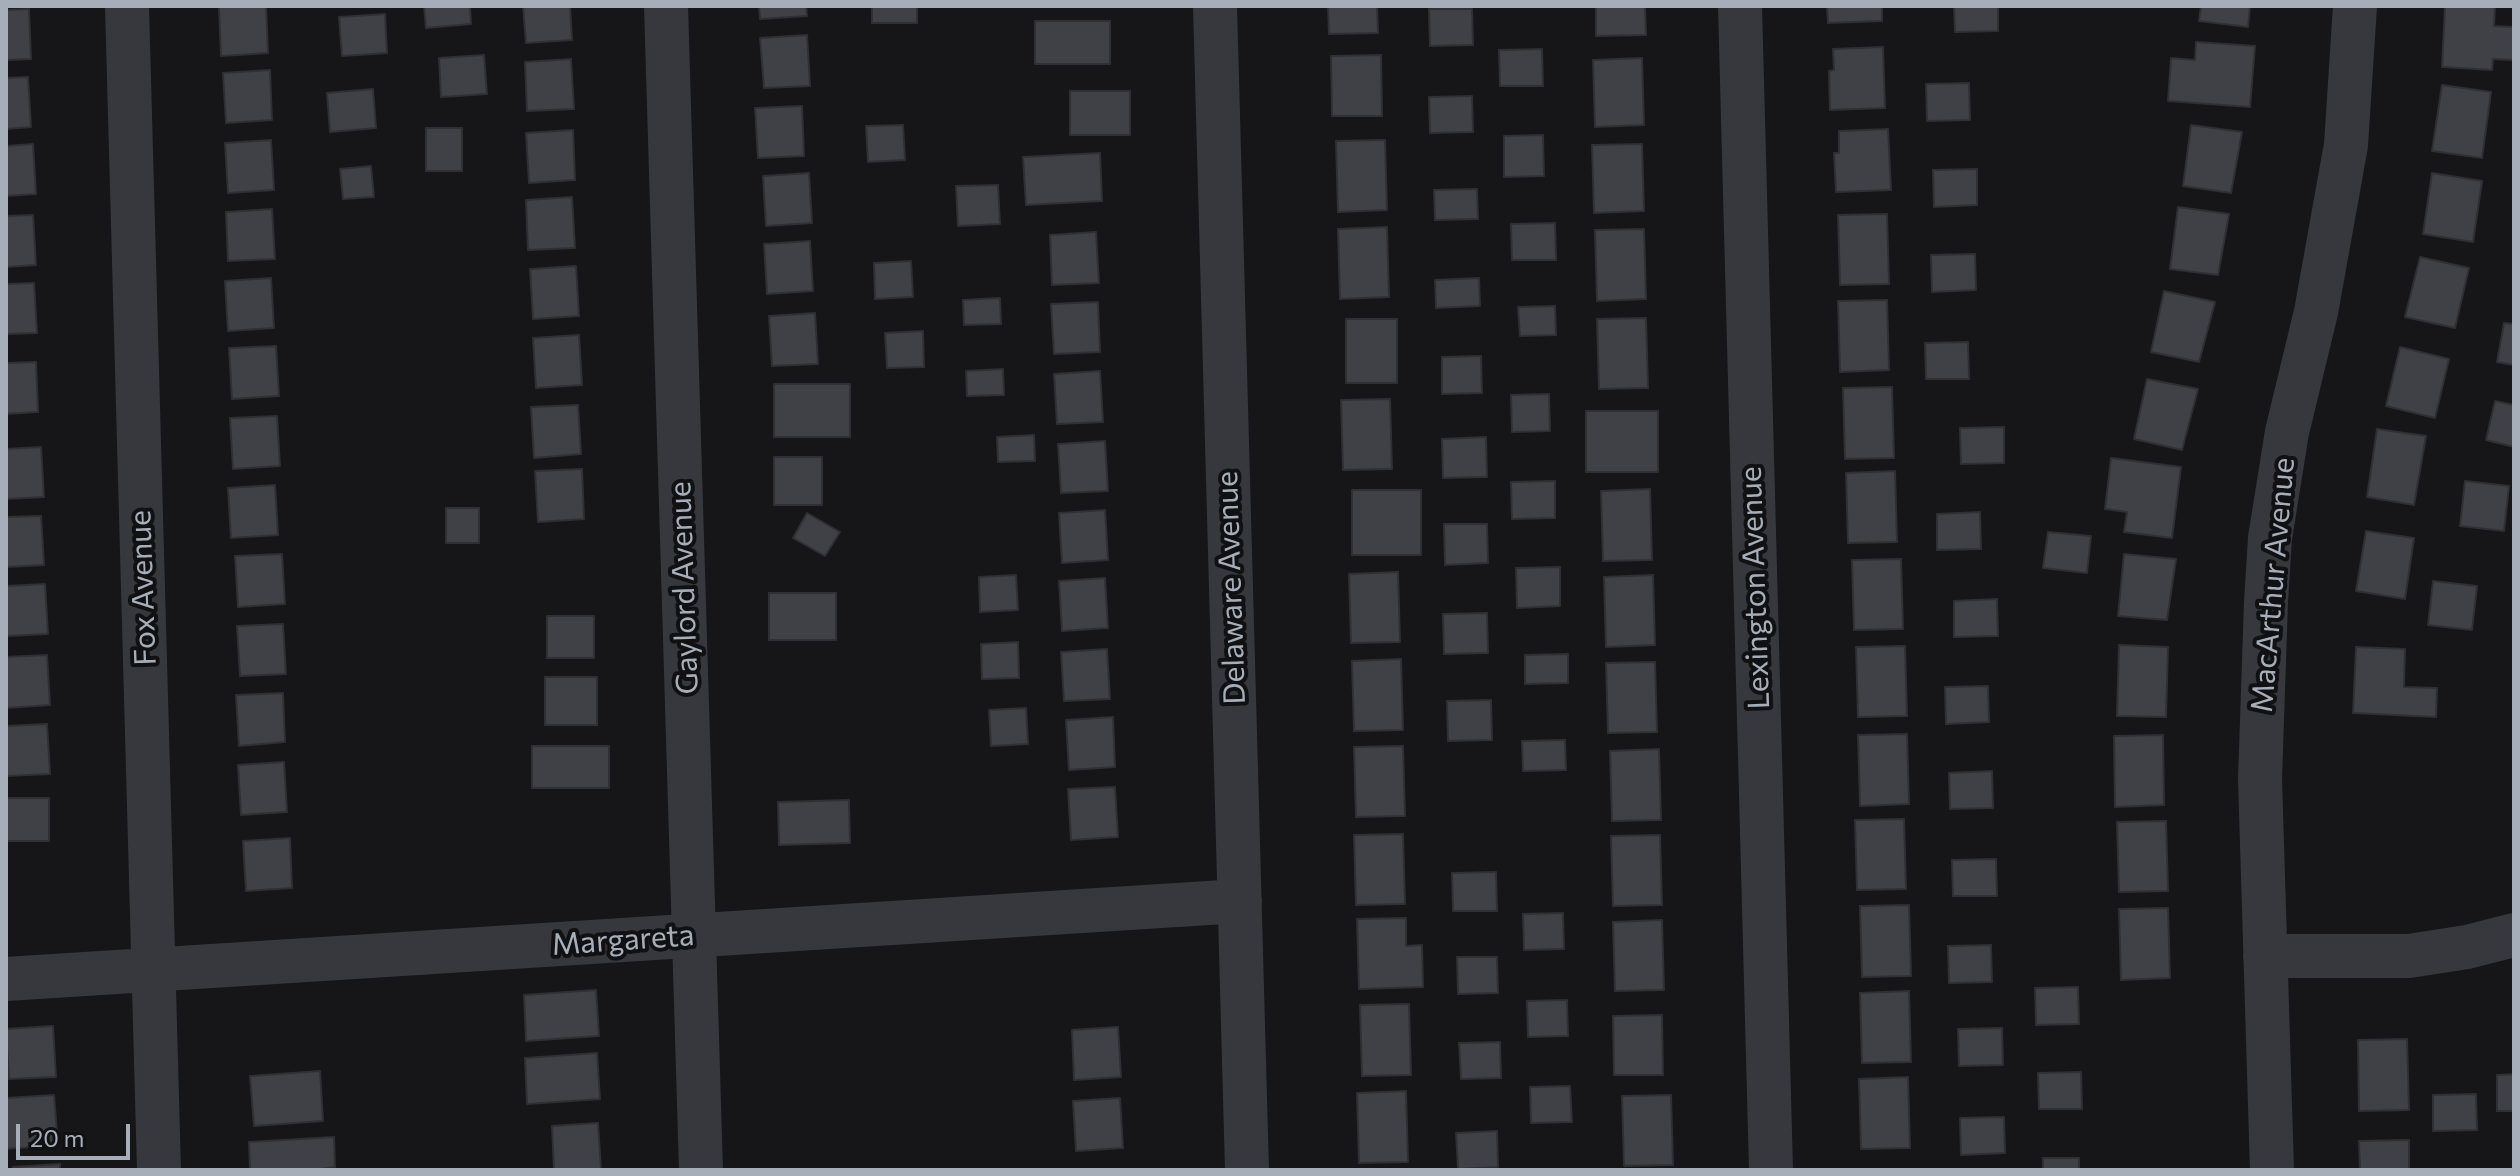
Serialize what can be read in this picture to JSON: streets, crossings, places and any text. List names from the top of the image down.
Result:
{
  "streets": {
    "street": [
      "MacArthur Avenue",
      "Fox Avenue",
      "Gaylord Avenue",
      "Delaware Avenue",
      "Lexington Avenue",
      "Margareta"
    ]
  },
  "crossings": [
    ["Fox Avenue", "Margareta"],
    ["Gaylord Avenue", "Margareta"],
    ["Delaware Avenue", "Margareta"]
  ],
  "scale_bar": "20 m"
}
